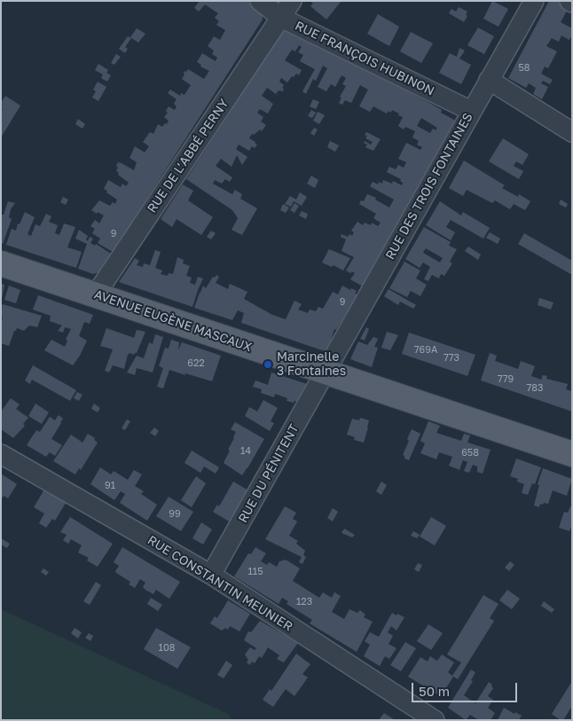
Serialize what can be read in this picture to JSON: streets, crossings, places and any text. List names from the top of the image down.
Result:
{
  "streets": {
    "main road": ["AVENUE EUGÈNE MASCAUX"],
    "street": [
      "RUE FRANÇOIS HUBINON",
      "RUE DE L’ABBÉ PERNY",
      "RUE DES TROIS FONTAINES",
      "RUE DU PÉNITENT",
      "RUE CONSTANTIN MEUNIER"
    ]
  },
  "crossings": [
    ["RUE FRANÇOIS HUBINON", "RUE DE L’ABBÉ PERNY"],
    ["RUE FRANÇOIS HUBINON", "RUE DES TROIS FONTAINES"],
    ["RUE DE L’ABBÉ PERNY", "AVENUE EUGÈNE MASCAUX"],
    ["RUE DES TROIS FONTAINES", "AVENUE EUGÈNE MASCAUX"],
    ["RUE DES TROIS FONTAINES", "RUE DU PÉNITENT"],
    ["AVENUE EUGÈNE MASCAUX", "RUE DU PÉNITENT"],
    ["RUE DU PÉNITENT", "RUE CONSTANTIN MEUNIER"]
  ],
  "places": ["Marcinelle 3 Fontaines"],
  "house_numbers": [
    "58",
    "9",
    "9",
    "769A",
    "773",
    "622",
    "779",
    "783",
    "14",
    "658",
    "91",
    "99",
    "115",
    "123",
    "108"
  ],
  "scale_bar": "50 m"
}
